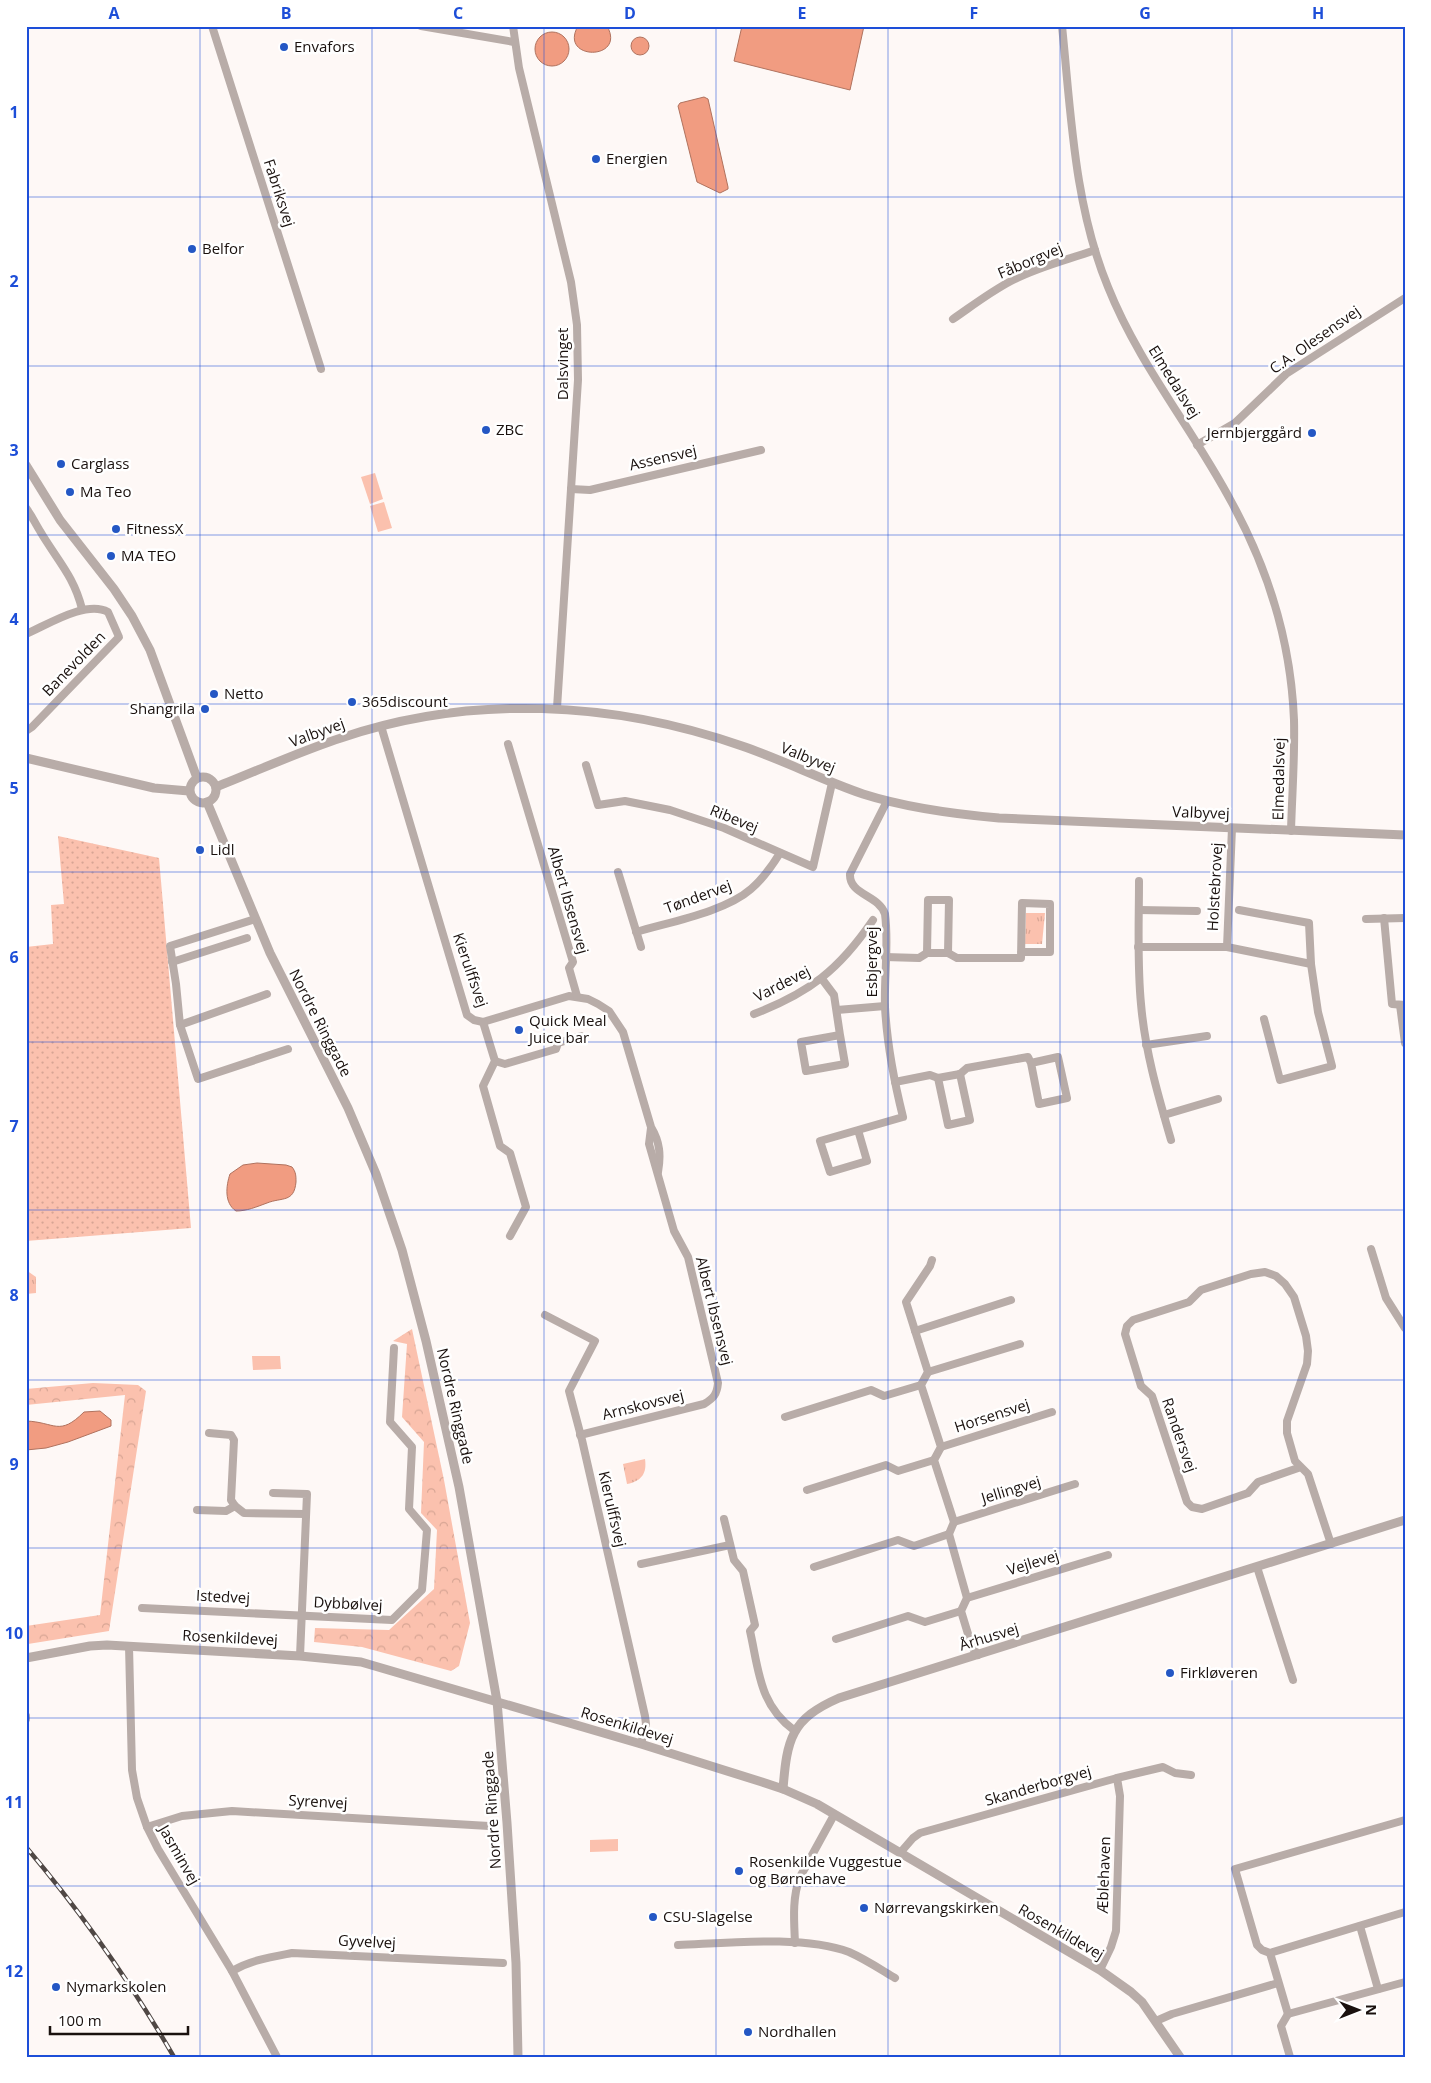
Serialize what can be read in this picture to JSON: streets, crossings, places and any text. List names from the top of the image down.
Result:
{
  "streets": {
    "street": [
      "Fabriksvej",
      "Fåborgvej",
      "C.A. Olesensvej",
      "Dalsvinget",
      "Elmedalsvej",
      "Assensvej",
      "Banevolden",
      "Valbyvej",
      "Ribevej",
      "Holstebrovej",
      "Tøndervej",
      "Albert Ibsensvej",
      "Esbjergvej",
      "Kierulffsvej",
      "Vardevej",
      "Nordre Ringgade",
      "Arnskovsvej",
      "Horsensvej",
      "Randersvej",
      "Jellingvej",
      "Vejlevej",
      "Istedvej",
      "Dybbølvej",
      "Århusvej",
      "Rosenkildevej",
      "Skanderborgvej",
      "Syrenvej",
      "Jasminvej",
      "Æblehaven",
      "Gyvelvej"
    ]
  },
  "crossings": [
    ["Fåborgvej", "Elmedalsvej"],
    ["C.A. Olesensvej", "Elmedalsvej"],
    ["Dalsvinget", "Assensvej"],
    ["Dalsvinget", "Valbyvej"],
    ["Elmedalsvej", "Valbyvej"],
    ["Valbyvej", "Ribevej"],
    ["Valbyvej", "Holstebrovej"],
    ["Valbyvej", "Esbjergvej"],
    ["Valbyvej", "Kierulffsvej"],
    ["Valbyvej", "Nordre Ringgade"],
    ["Ribevej", "Tøndervej"],
    ["Albert Ibsensvej", "Arnskovsvej"],
    ["Kierulffsvej", "Arnskovsvej"],
    ["Kierulffsvej", "Rosenkildevej"],
    ["Nordre Ringgade", "Rosenkildevej"],
    ["Randersvej", "Århusvej"],
    ["Istedvej", "Dybbølvej"],
    ["Århusvej", "Rosenkildevej"],
    ["Rosenkildevej", "Skanderborgvej"],
    ["Rosenkildevej", "Jasminvej"],
    ["Rosenkildevej", "Æblehaven"],
    ["Skanderborgvej", "Æblehaven"],
    ["Syrenvej", "Jasminvej"],
    ["Jasminvej", "Gyvelvej"]
  ],
  "places": [
    "Envafors",
    "Energien",
    "Belfor",
    "ZBC",
    "Jernbjerggård",
    "Carglass",
    "Ma Teo",
    "FitnessX",
    "MA TEO",
    "Netto",
    "365discount",
    "Shangrila",
    "Lidl",
    "Quick Meal Juice bar",
    "Firkløveren",
    "Rosenkilde Vuggestue og Børnehave",
    "Nørrevangskirken",
    "CSU-Slagelse",
    "Nymarkskolen",
    "Nordhallen"
  ],
  "scale_bar": "100 m",
  "north": "right",
  "grid": {
    "columns": [
      "A",
      "B",
      "C",
      "D",
      "E",
      "F",
      "G",
      "H"
    ],
    "rows": [
      "1",
      "2",
      "3",
      "4",
      "5",
      "6",
      "7",
      "8",
      "9",
      "10",
      "11",
      "12"
    ]
  }
}
